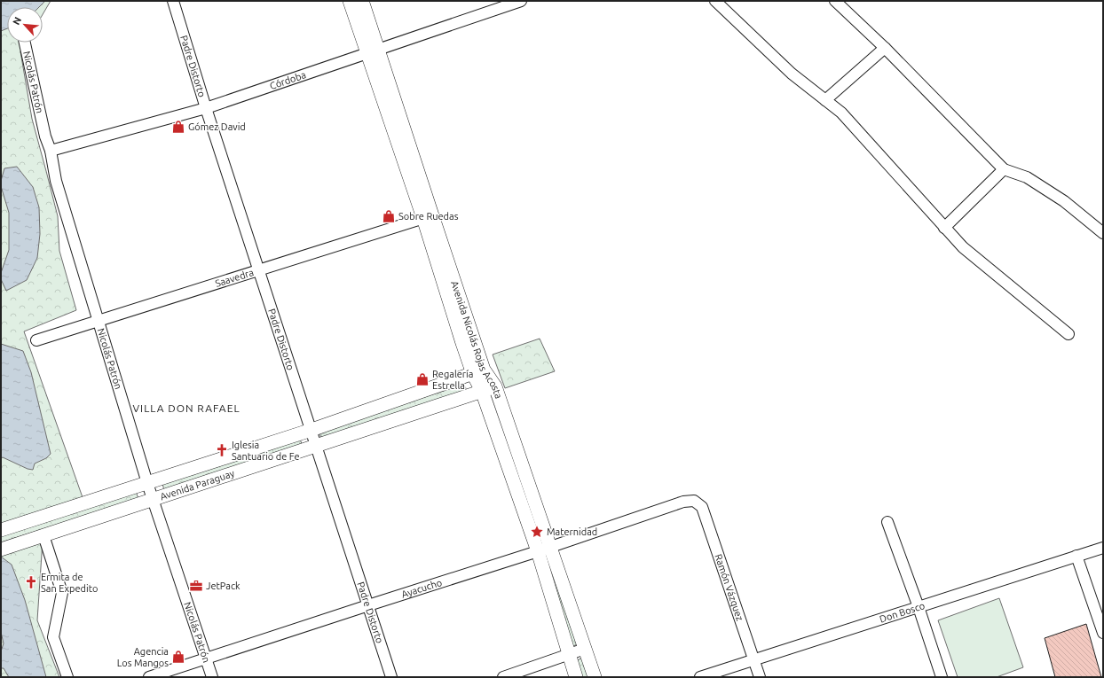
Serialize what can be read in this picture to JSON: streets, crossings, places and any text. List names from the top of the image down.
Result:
{
  "streets": {
    "main road": ["Avenida Nicolás Rojas Acosta", "Avenida Paraguay"],
    "street": [
      "Padre Distorto",
      "Córdoba",
      "Nicolás Patrón",
      "Saavedra",
      "Ramón Vázquez",
      "Ayacucho",
      "Don Bosco"
    ]
  },
  "crossings": [
    ["Padre Distorto", "Córdoba"],
    ["Padre Distorto", "Saavedra"],
    ["Padre Distorto", "Avenida Paraguay"],
    ["Padre Distorto", "Ayacucho"],
    ["Córdoba", "Nicolás Patrón"],
    ["Córdoba", "Avenida Nicolás Rojas Acosta"],
    ["Nicolás Patrón", "Saavedra"],
    ["Nicolás Patrón", "Avenida Paraguay"],
    ["Nicolás Patrón", "Ayacucho"],
    ["Saavedra", "Avenida Nicolás Rojas Acosta"],
    ["Avenida Nicolás Rojas Acosta", "Avenida Paraguay"],
    ["Avenida Nicolás Rojas Acosta", "Ayacucho"],
    ["Ramón Vázquez", "Ayacucho"],
    ["Ramón Vázquez", "Don Bosco"]
  ],
  "districts": ["VILLA DON RAFAEL"],
  "places": {
    "shop": [
      "Gómez David",
      "Sobre Ruedas",
      "Regalería Estrella",
      "Agencia Los Mangos"
    ],
    "church": ["Iglesia Santuario de Fe", "Ermita de San Expedito"],
    "place": ["Maternidad"],
    "office": ["JetPack"]
  },
  "north": "top left"
}
